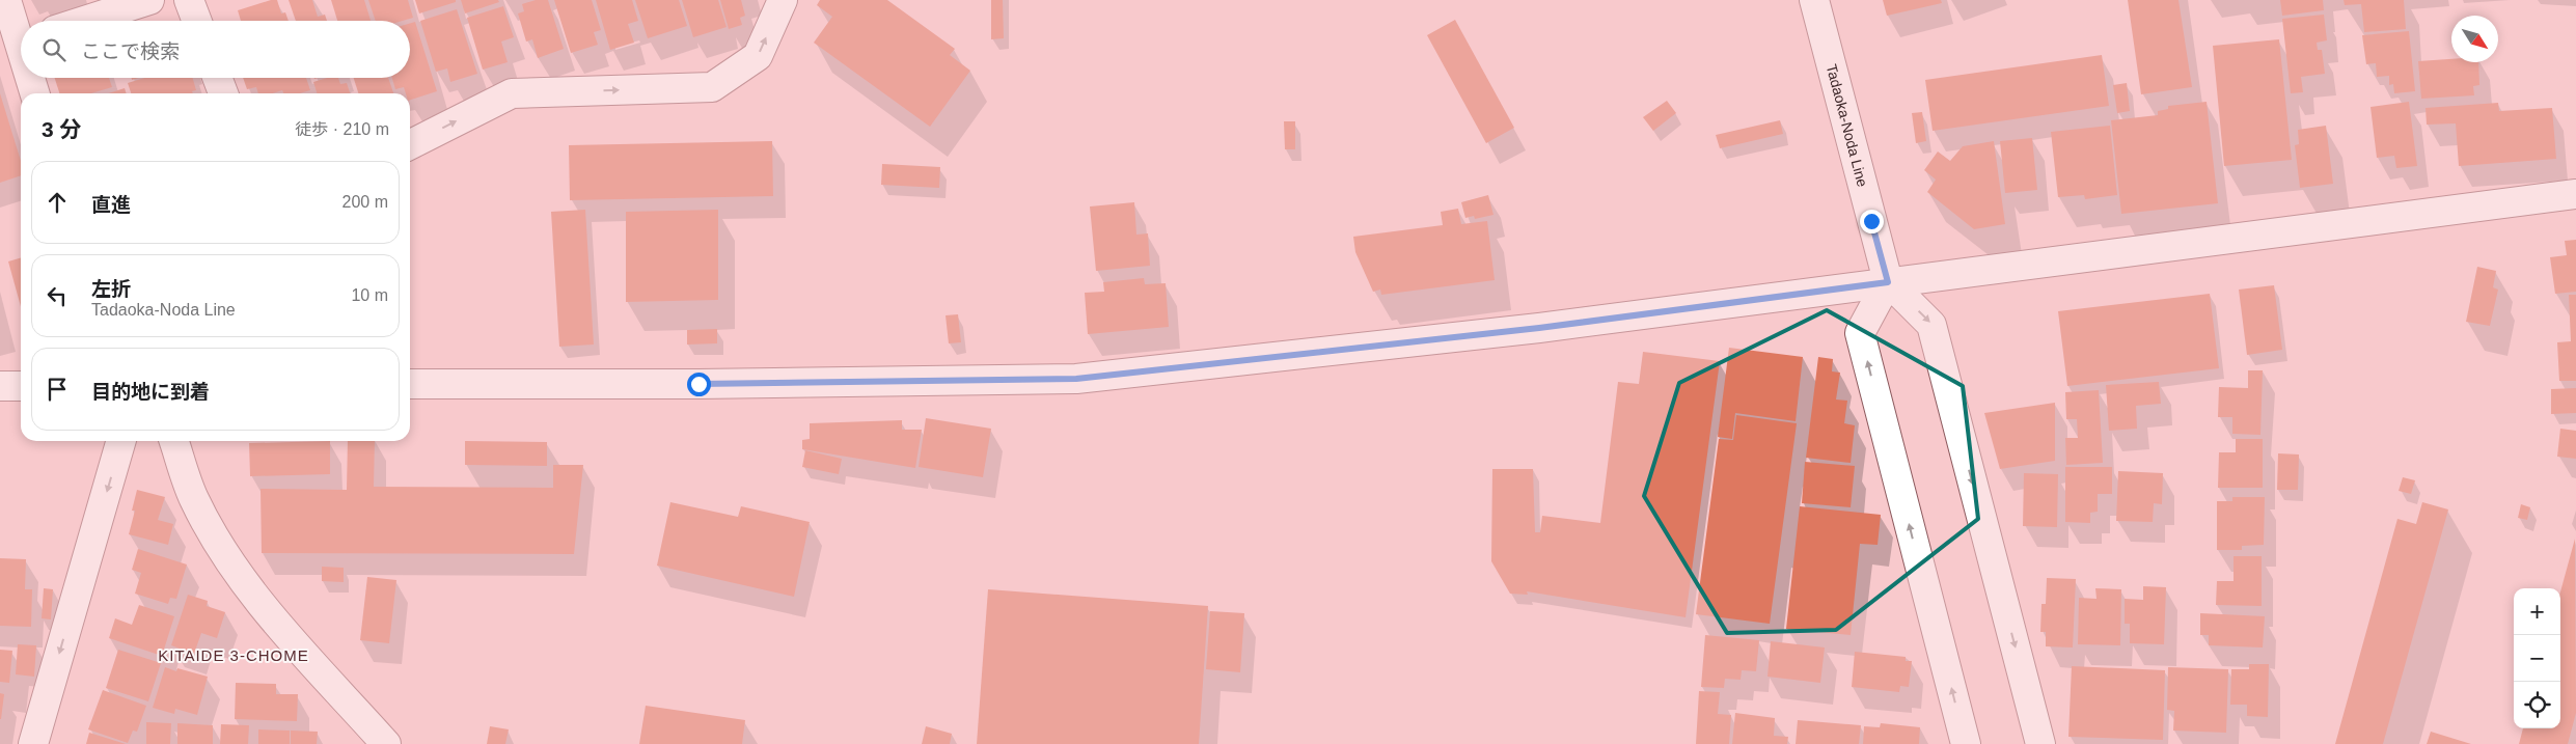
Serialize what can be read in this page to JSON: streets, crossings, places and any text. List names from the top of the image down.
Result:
{
  "streets": {
    "street": ["Tadaoka-Noda Line"]
  },
  "districts": ["KITAIDE 3-CHOME"],
  "north": "bottom right",
  "page": {
    "search": "ここで検索",
    "heading": ["3 分", "徒歩 · 210 m"],
    "list": [
      ["直進", "200 m"],
      ["左折", "Tadaoka-Noda Line", "10 m"],
      "目的地に到着"
    ],
    "map_buttons": ["+", "−"]
  }
}
